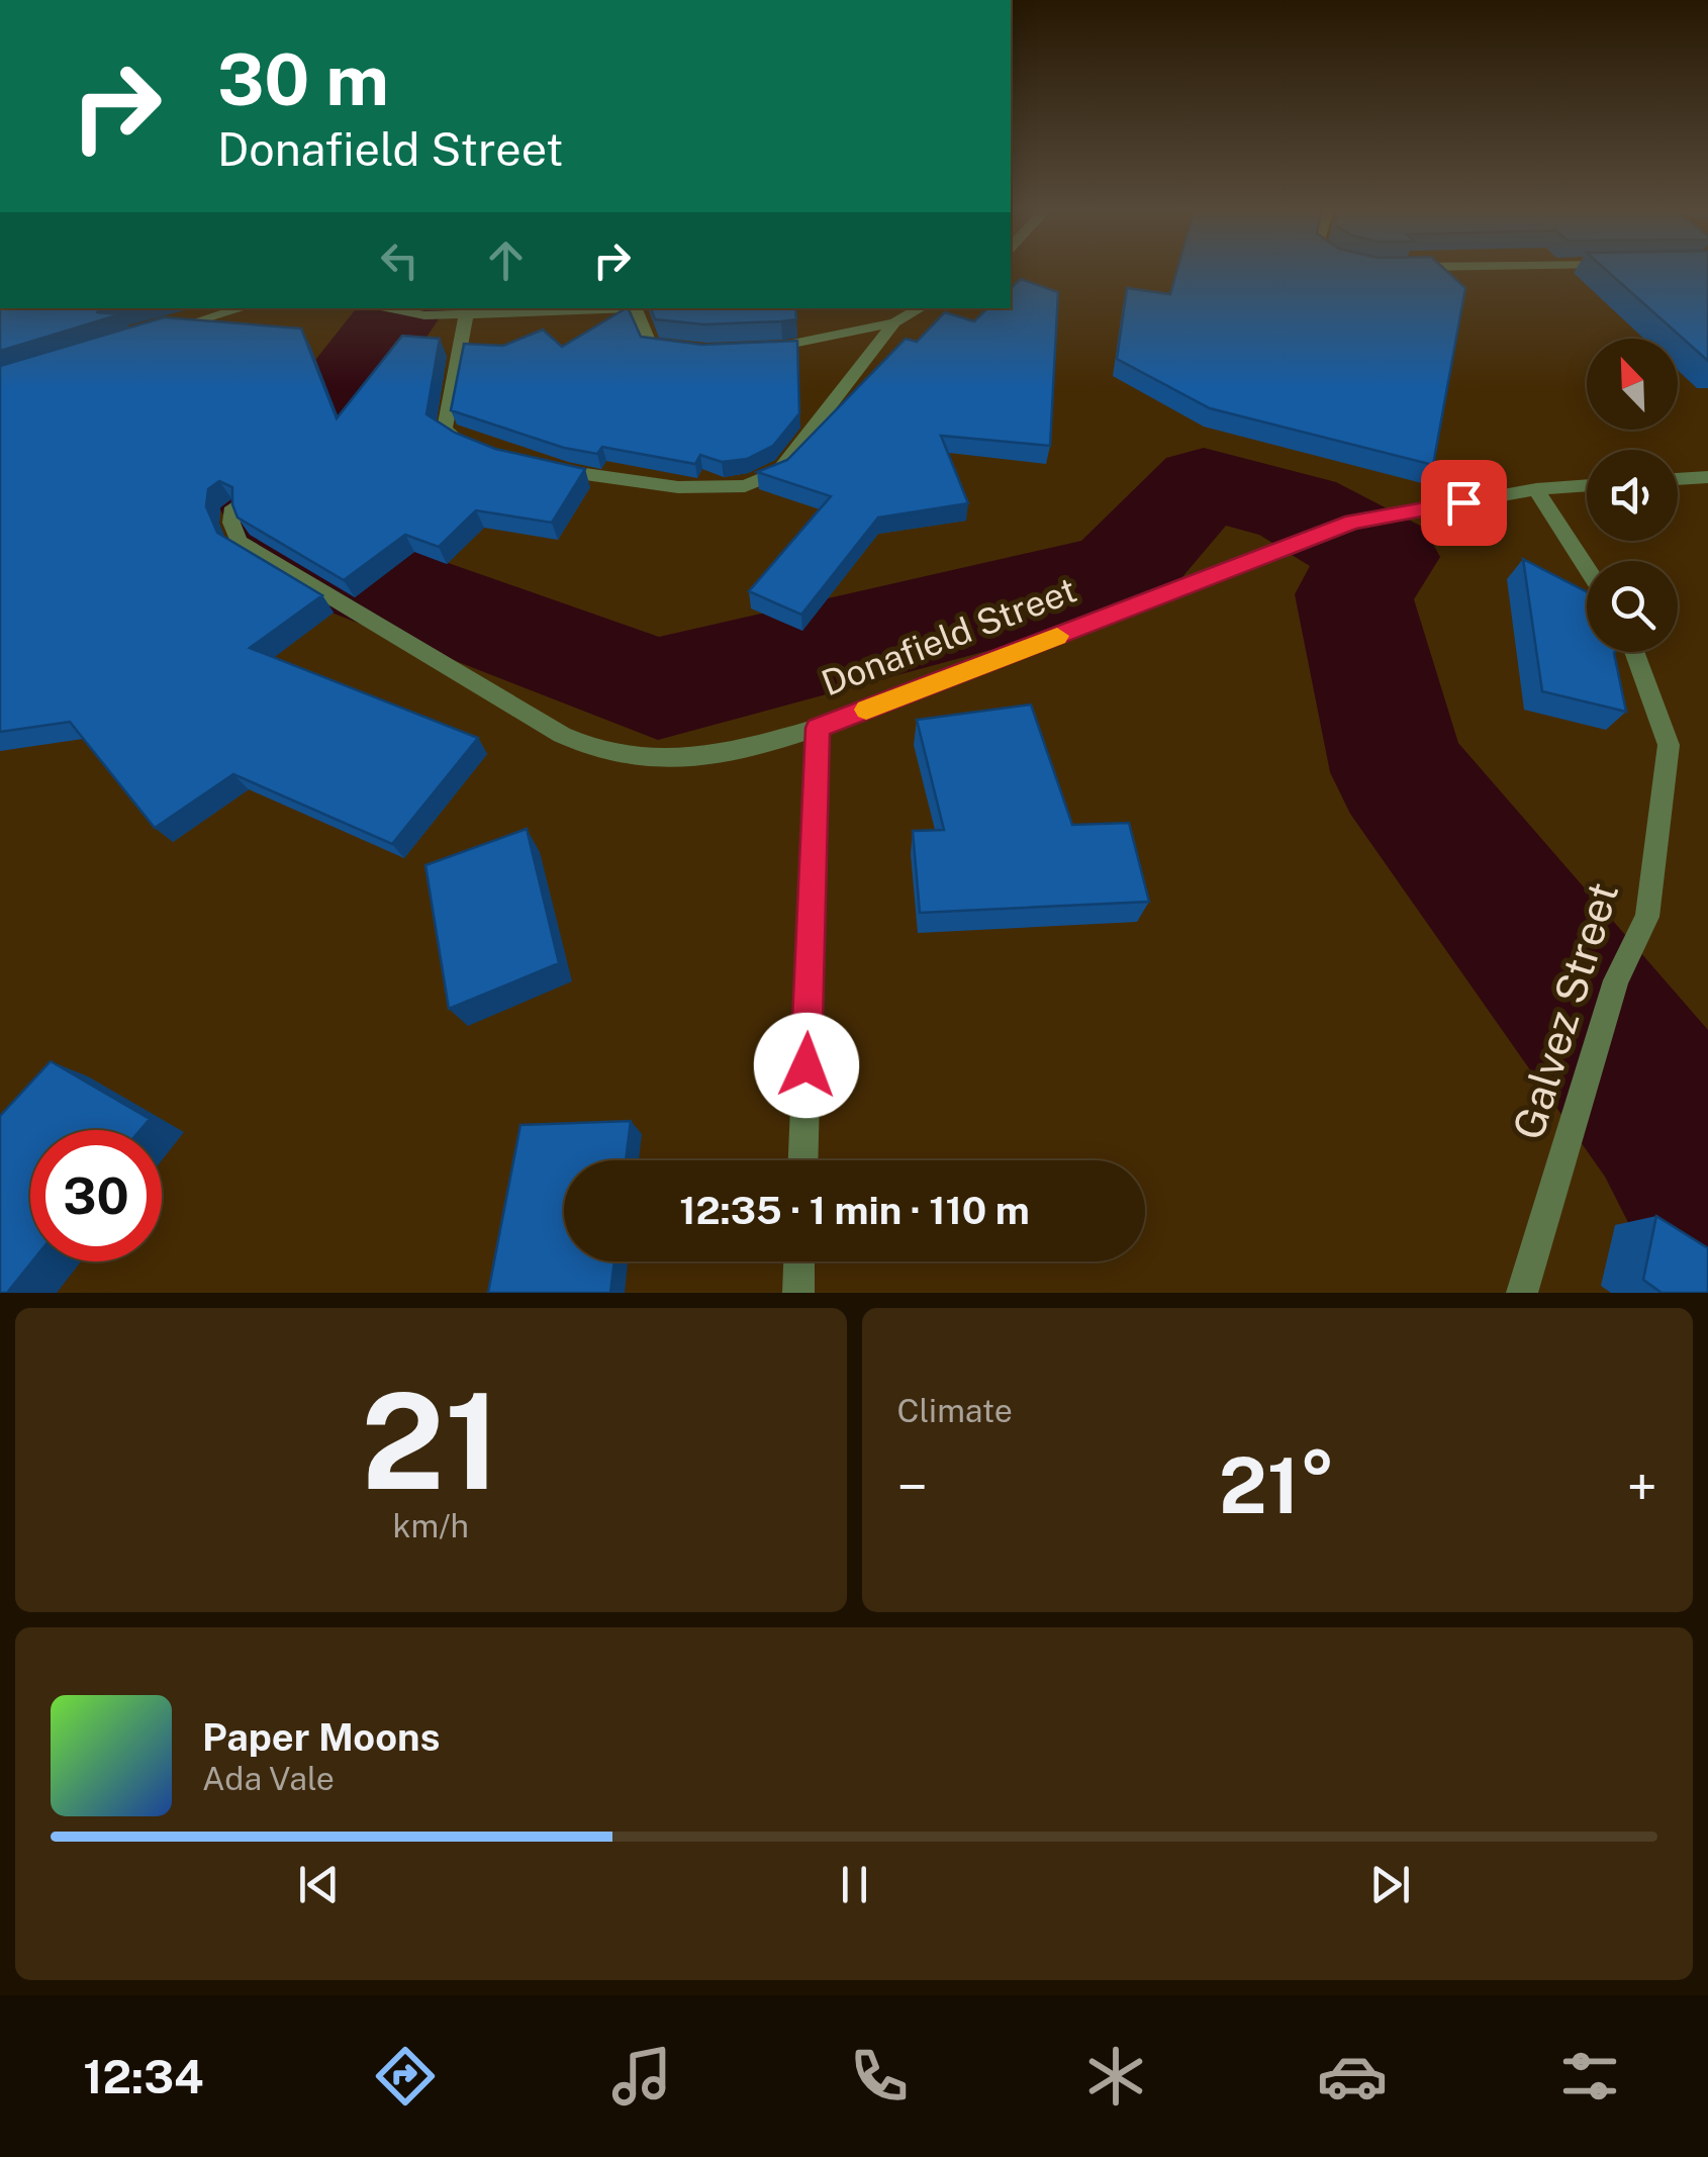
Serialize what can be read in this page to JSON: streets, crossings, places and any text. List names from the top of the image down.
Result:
{
  "streets": {
    "street": ["Donafield Street", "Galvez Street"]
  },
  "north": "top left",
  "page": {
    "turn": ["30 m", "Donafield Street"],
    "limit": "30",
    "trip": "12:35 · 1 min · 110 m",
    "tile": [
      ["21", "km/h"],
      "Climate"
    ],
    "heat": ["−", "21°", "+"],
    "song": ["Paper Moons", "Ada Vale"],
    "tabs": "12:34"
  }
}
